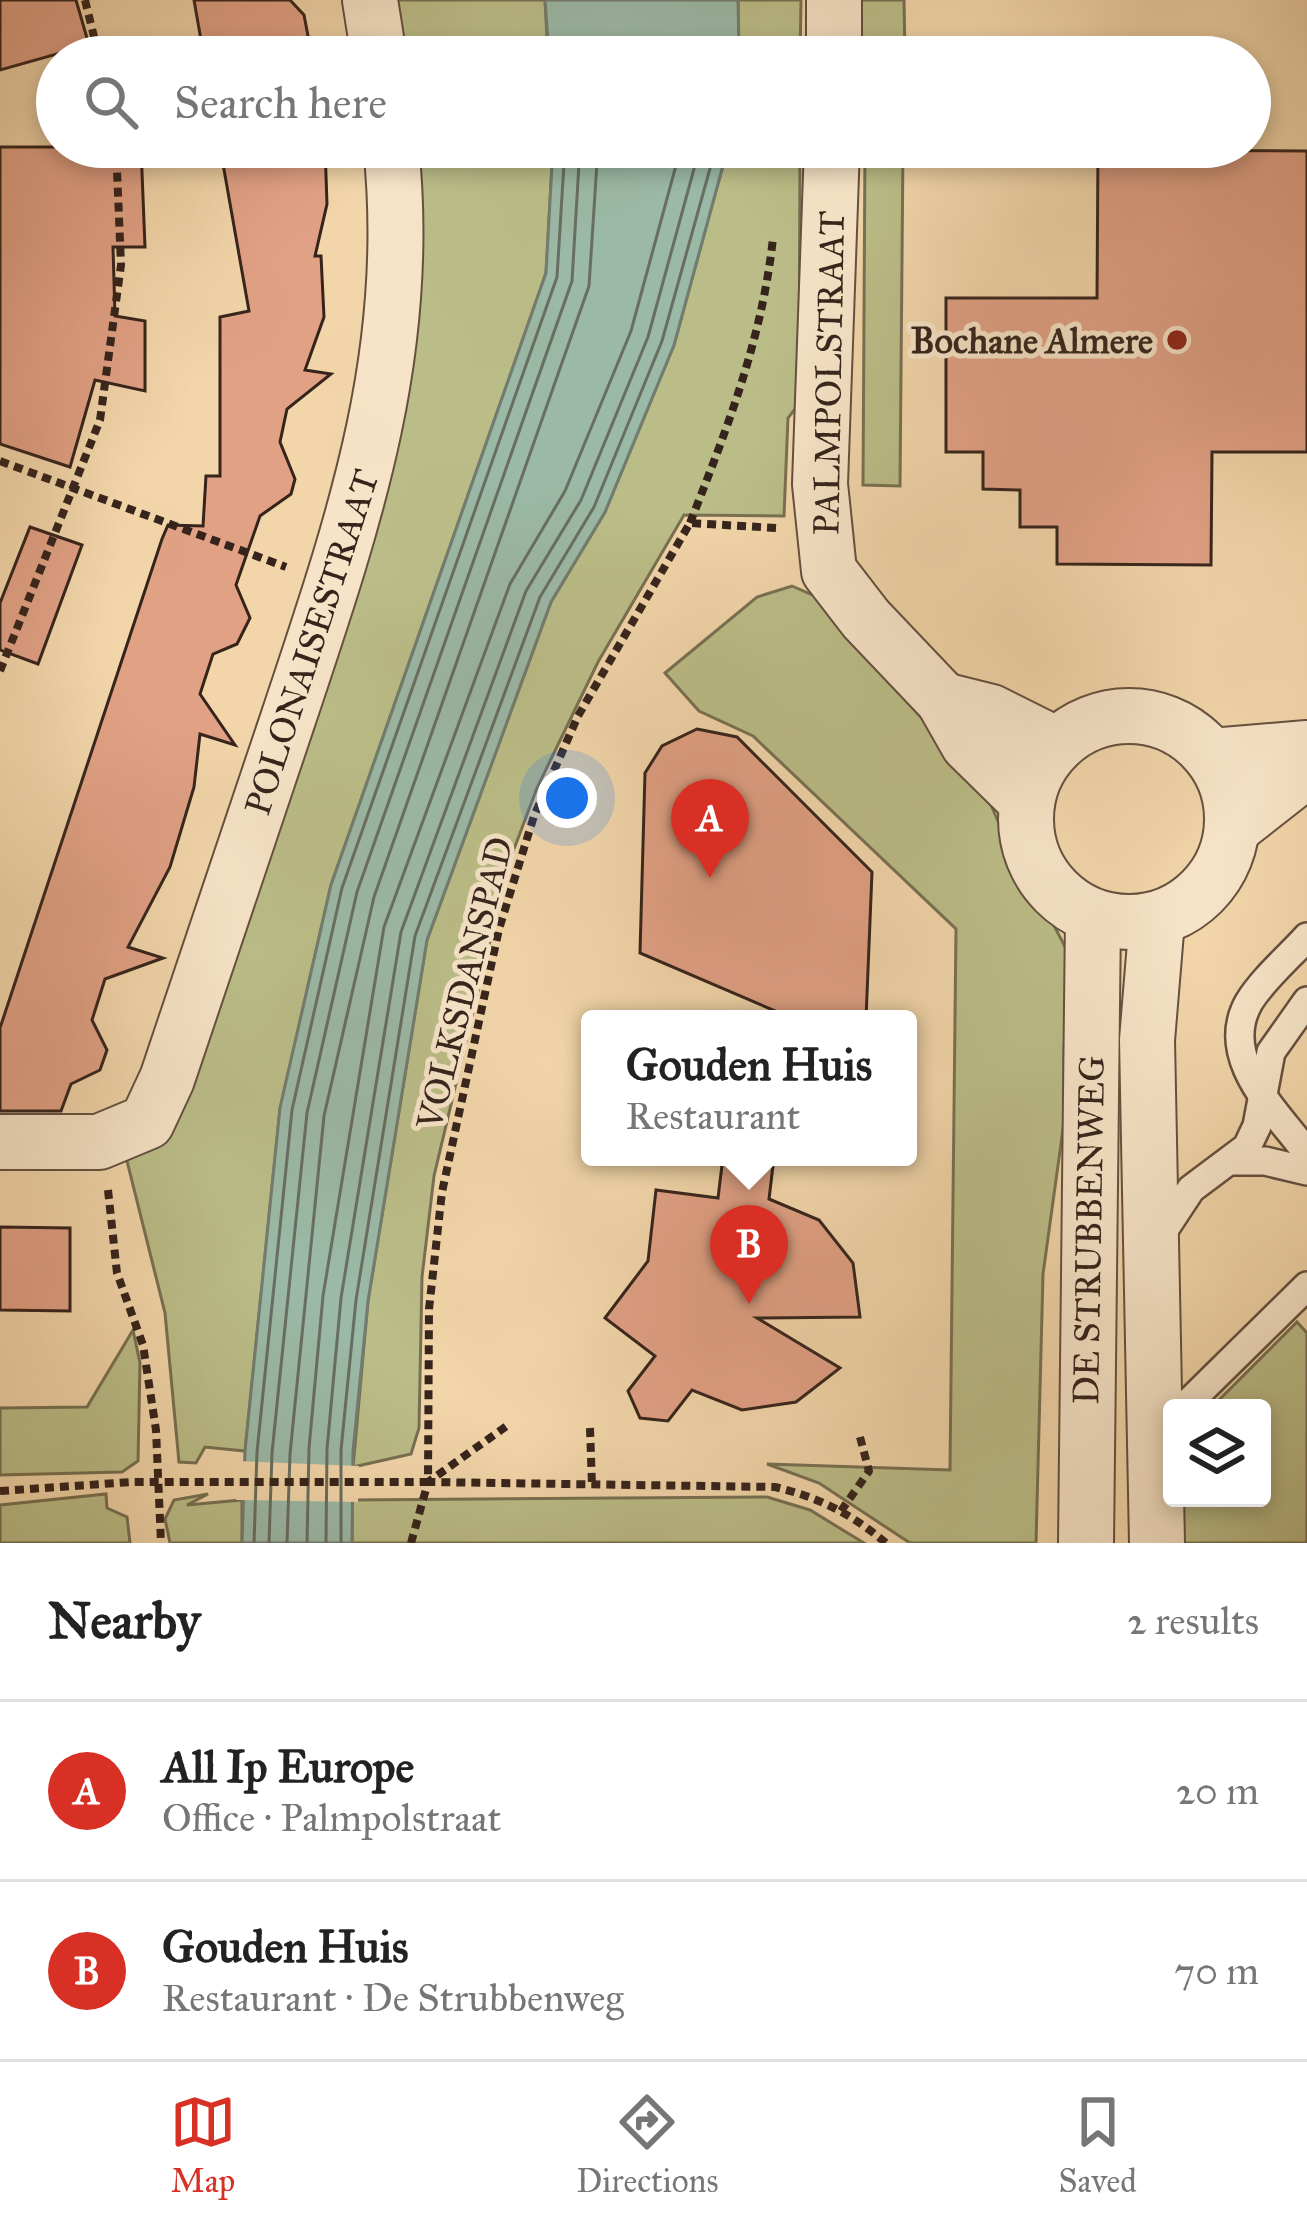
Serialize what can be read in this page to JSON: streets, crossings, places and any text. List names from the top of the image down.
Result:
{
  "streets": {
    "street": ["PALMPOLSTRAAT", "POLONAISESTRAAT", "DE STRUBBENWEG"],
    "path": ["VOLKSDANSPAD"]
  },
  "crossings": [
    ["PALMPOLSTRAAT", "DE STRUBBENWEG"]
  ],
  "places": ["Bochane Almere"],
  "page": {
    "search": "Search here",
    "pins": ["A", "B"],
    "popup": ["Gouden Huis", "Restaurant"],
    "heading": ["Nearby", "2 results"],
    "list": [
      {
        "mark": "A",
        "name": "All Ip Europe",
        "note": "Office · Palmpolstraat",
        "value": "20 m"
      },
      {
        "mark": "B",
        "name": "Gouden Huis",
        "note": "Restaurant · De Strubbenweg",
        "value": "70 m"
      }
    ],
    "nav": ["Map", "Directions", "Saved"]
  }
}
